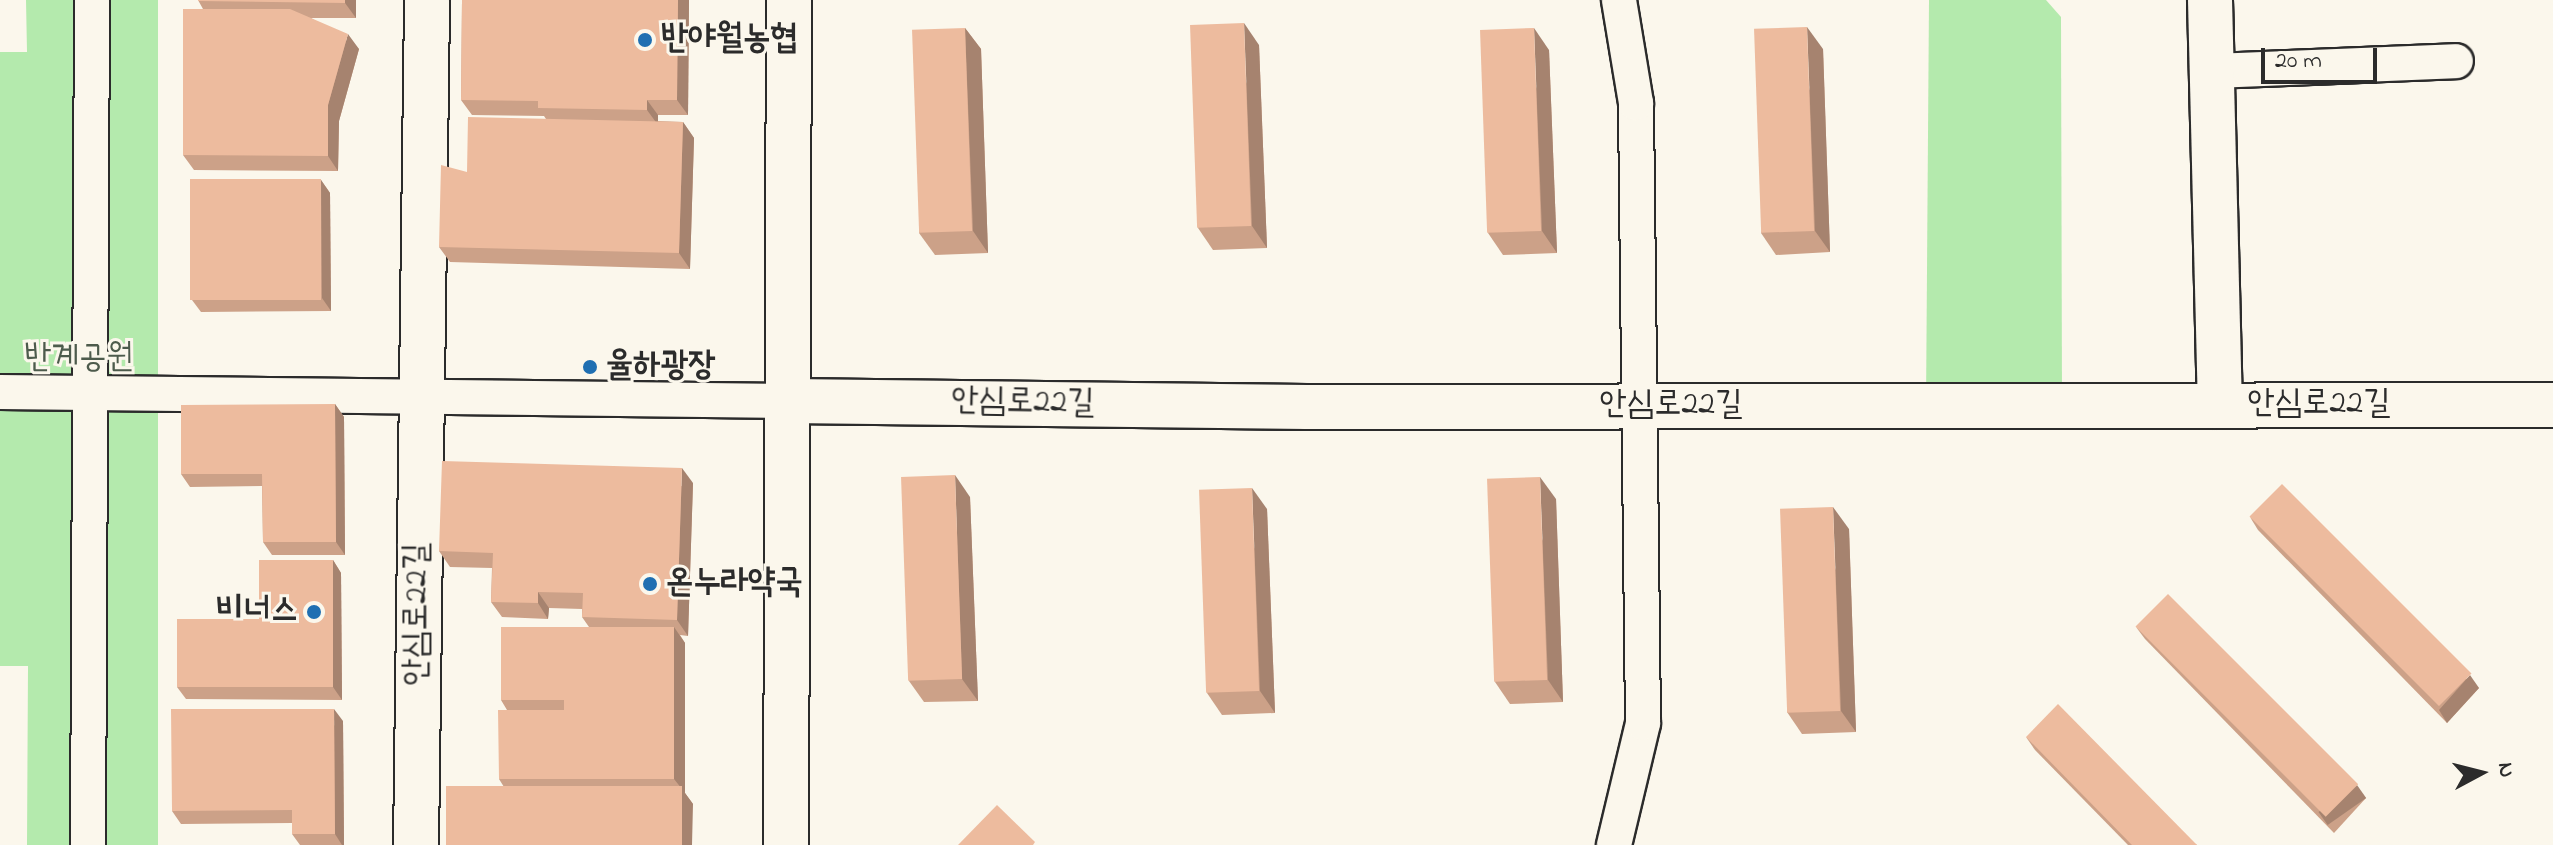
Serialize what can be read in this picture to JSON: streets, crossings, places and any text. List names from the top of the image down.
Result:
{
  "streets": {
    "street": ["안심로22길"]
  },
  "parks": ["반계공원"],
  "places": [
    "반야월농협",
    "율하광장",
    "온누라약국",
    "비너스"
  ],
  "scale_bar": "20 m",
  "north": "right"
}
